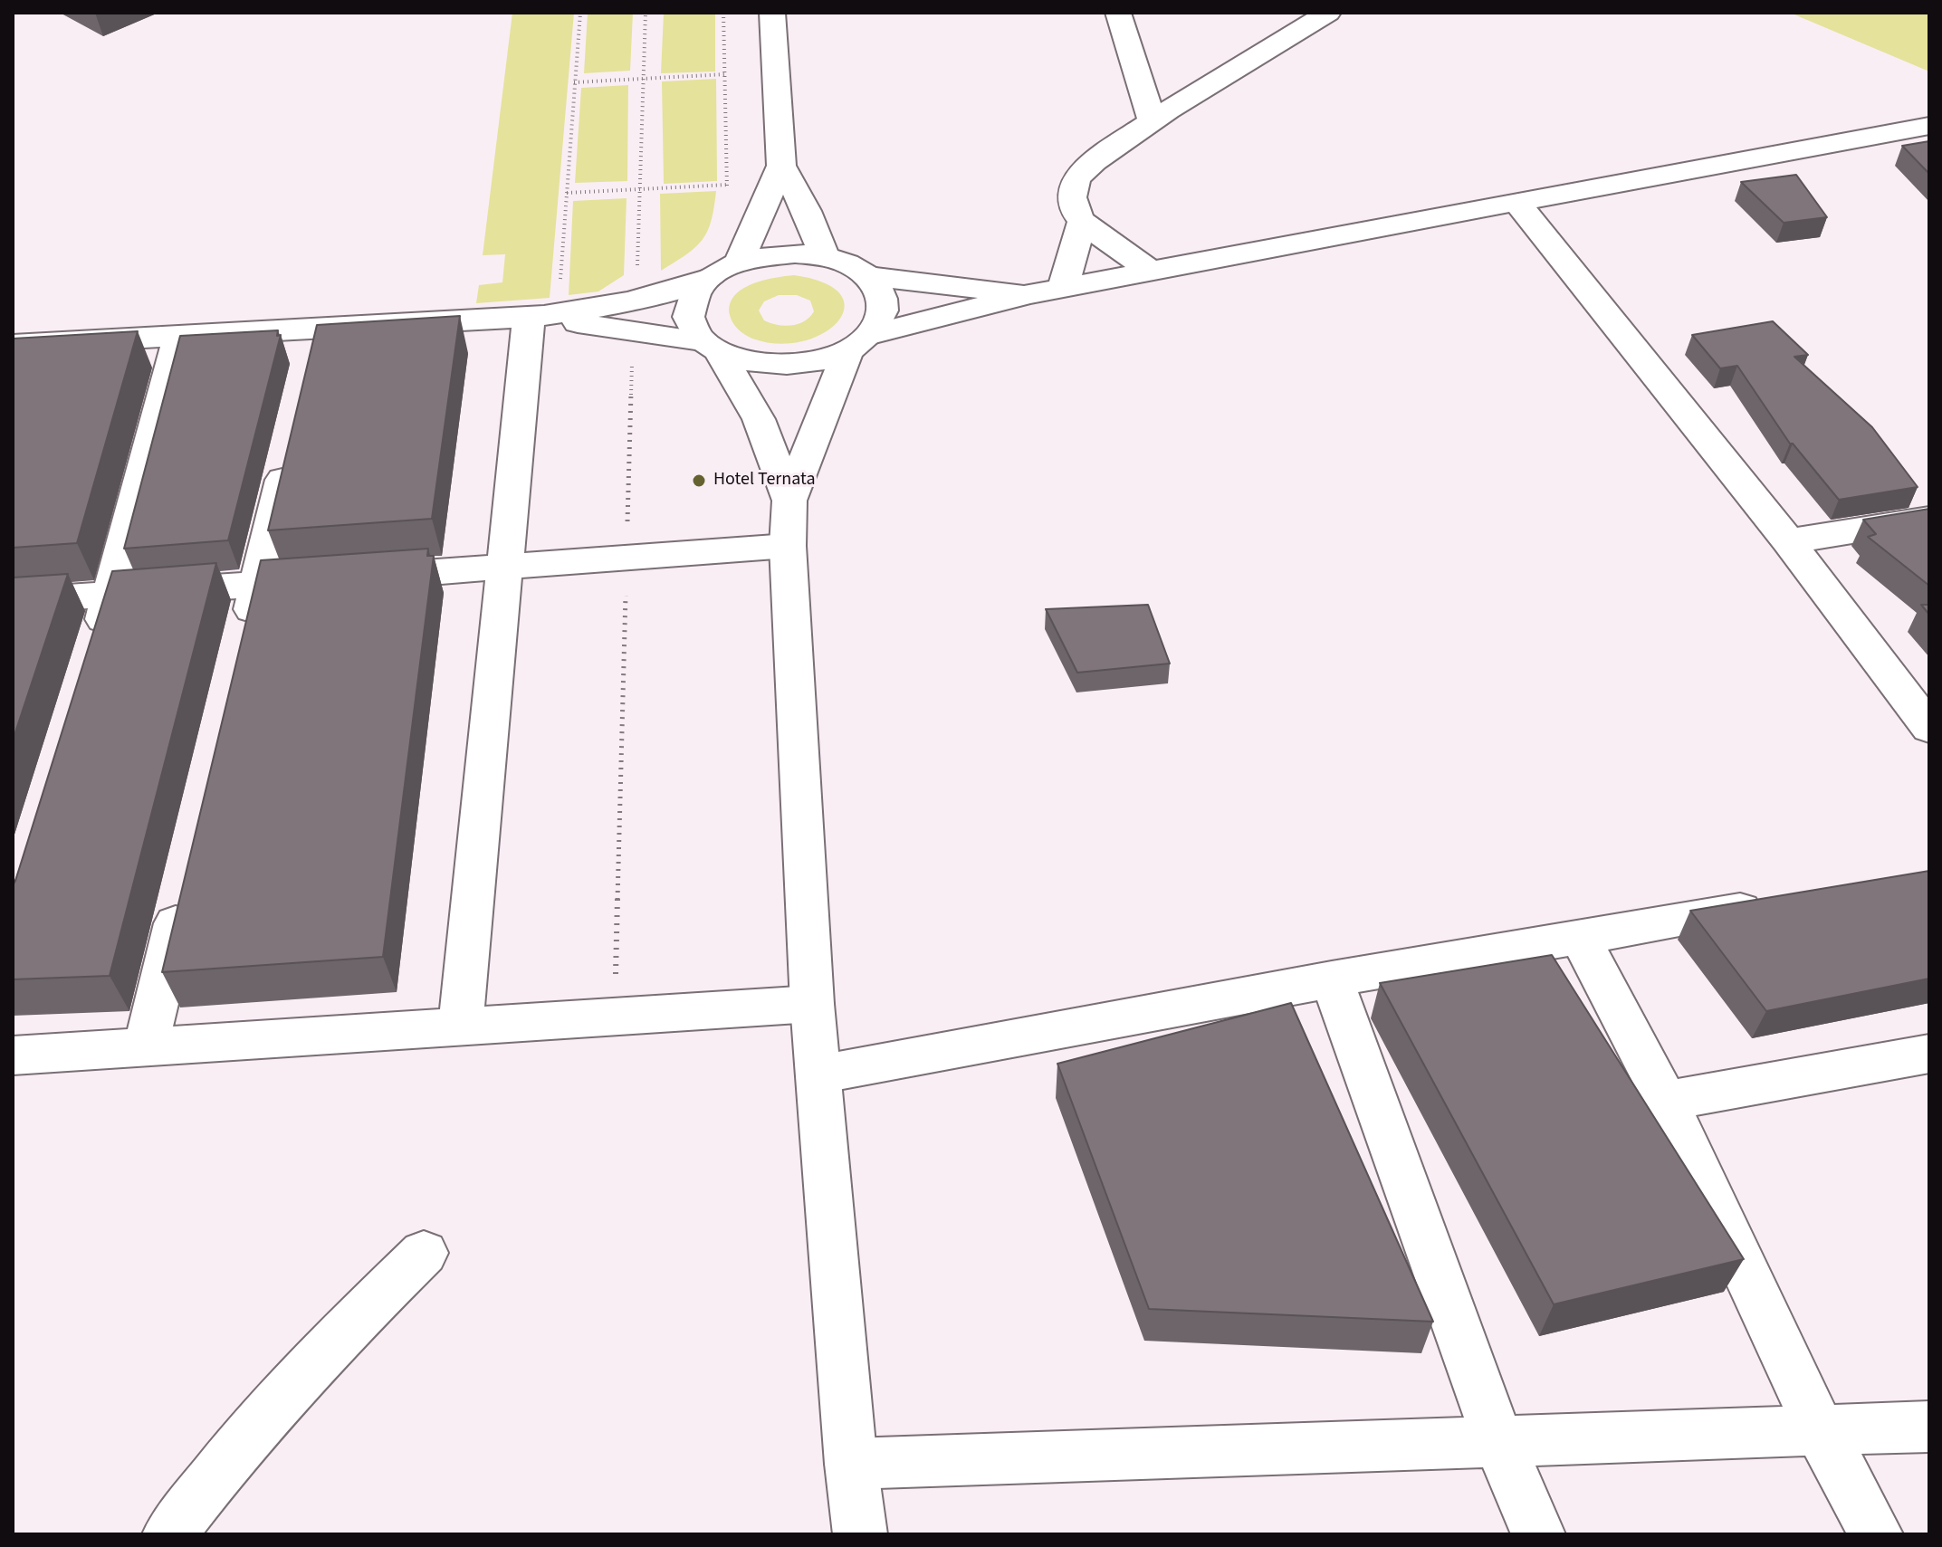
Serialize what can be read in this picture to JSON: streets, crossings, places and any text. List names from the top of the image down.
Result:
{
  "places": ["Hotel Ternata"]
}
